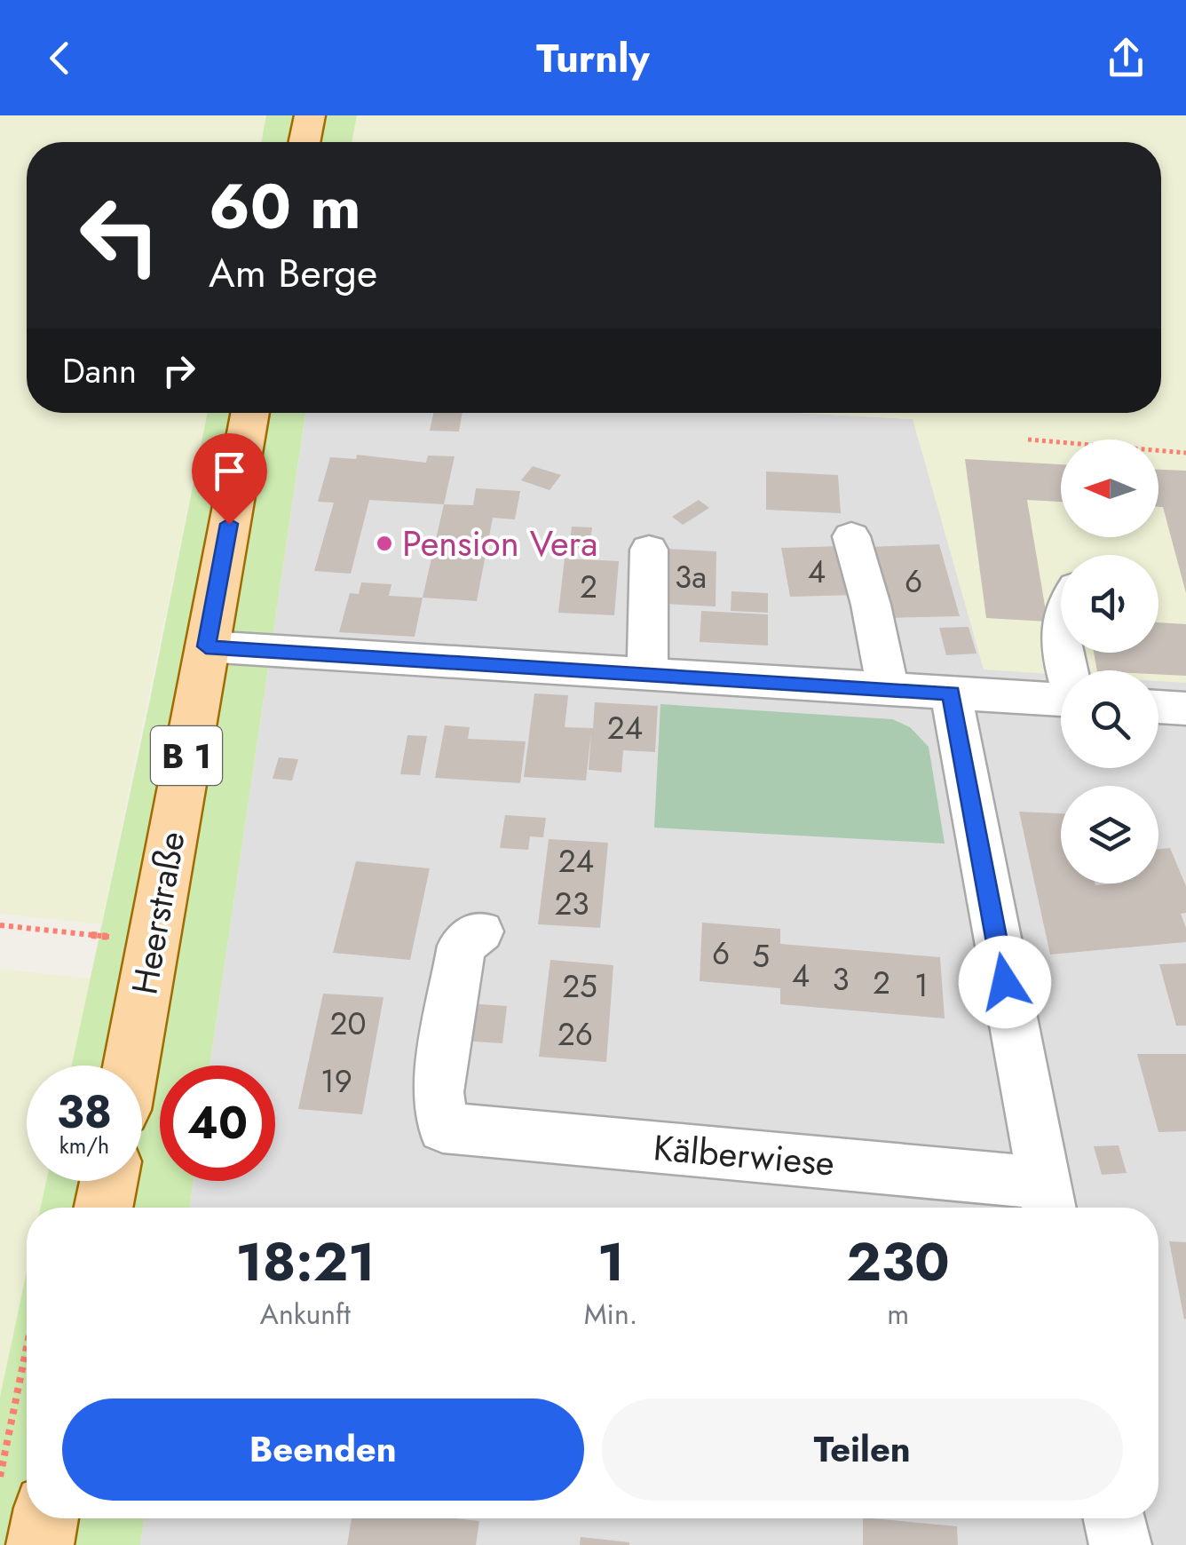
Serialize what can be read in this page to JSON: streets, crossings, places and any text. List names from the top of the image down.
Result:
{
  "streets": {
    "main road": ["B 1", "Heerstraße"],
    "street": ["Kälberwiese"]
  },
  "places": ["Pension Vera"],
  "house_numbers": [
    "4",
    "3a",
    "6",
    "2",
    "24",
    "24",
    "23",
    "6",
    "5",
    "4",
    "3",
    "2",
    "1",
    "25",
    "20",
    "26",
    "19"
  ],
  "north": "left",
  "page": {
    "header": "Turnly",
    "turn": ["60 m", "Am Berge"],
    "then": "Dann",
    "speed": "38 km/h",
    "limit": "40",
    "eta": [
      "18:21",
      "Ankunft",
      "1",
      "Min.",
      "230",
      "m"
    ],
    "buttons": ["Beenden", "Teilen"]
  }
}
